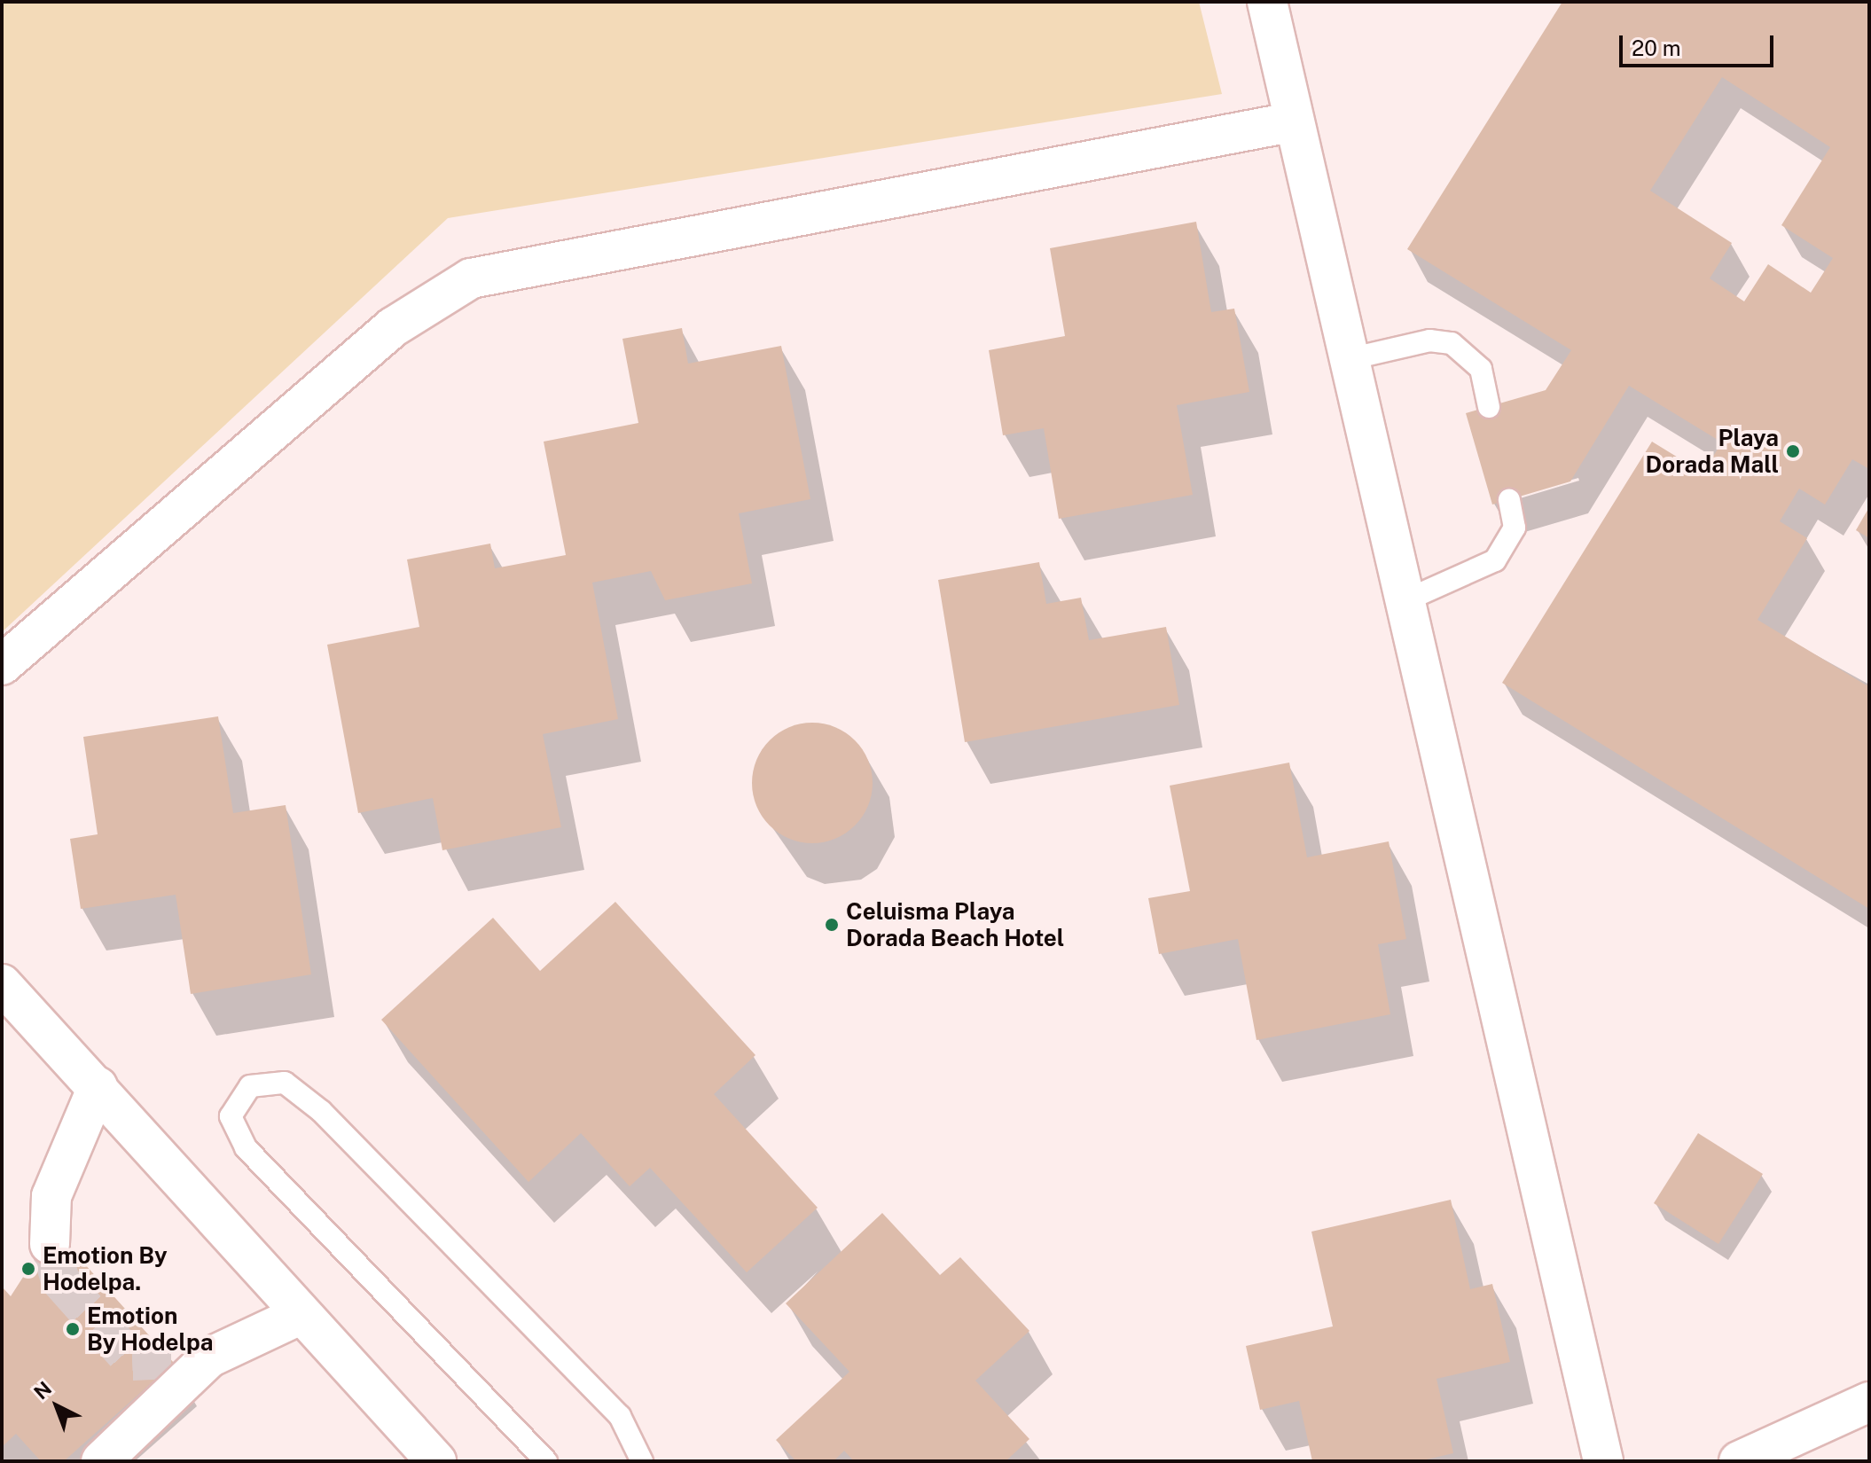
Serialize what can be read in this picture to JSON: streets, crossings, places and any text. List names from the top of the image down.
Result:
{
  "places": [
    "Playa Dorada Mall",
    "Celuisma Playa Dorada Beach Hotel",
    "Emotion By Hodelpa.",
    "Emotion By Hodelpa"
  ],
  "scale_bar": "20 m",
  "north": "top left"
}
